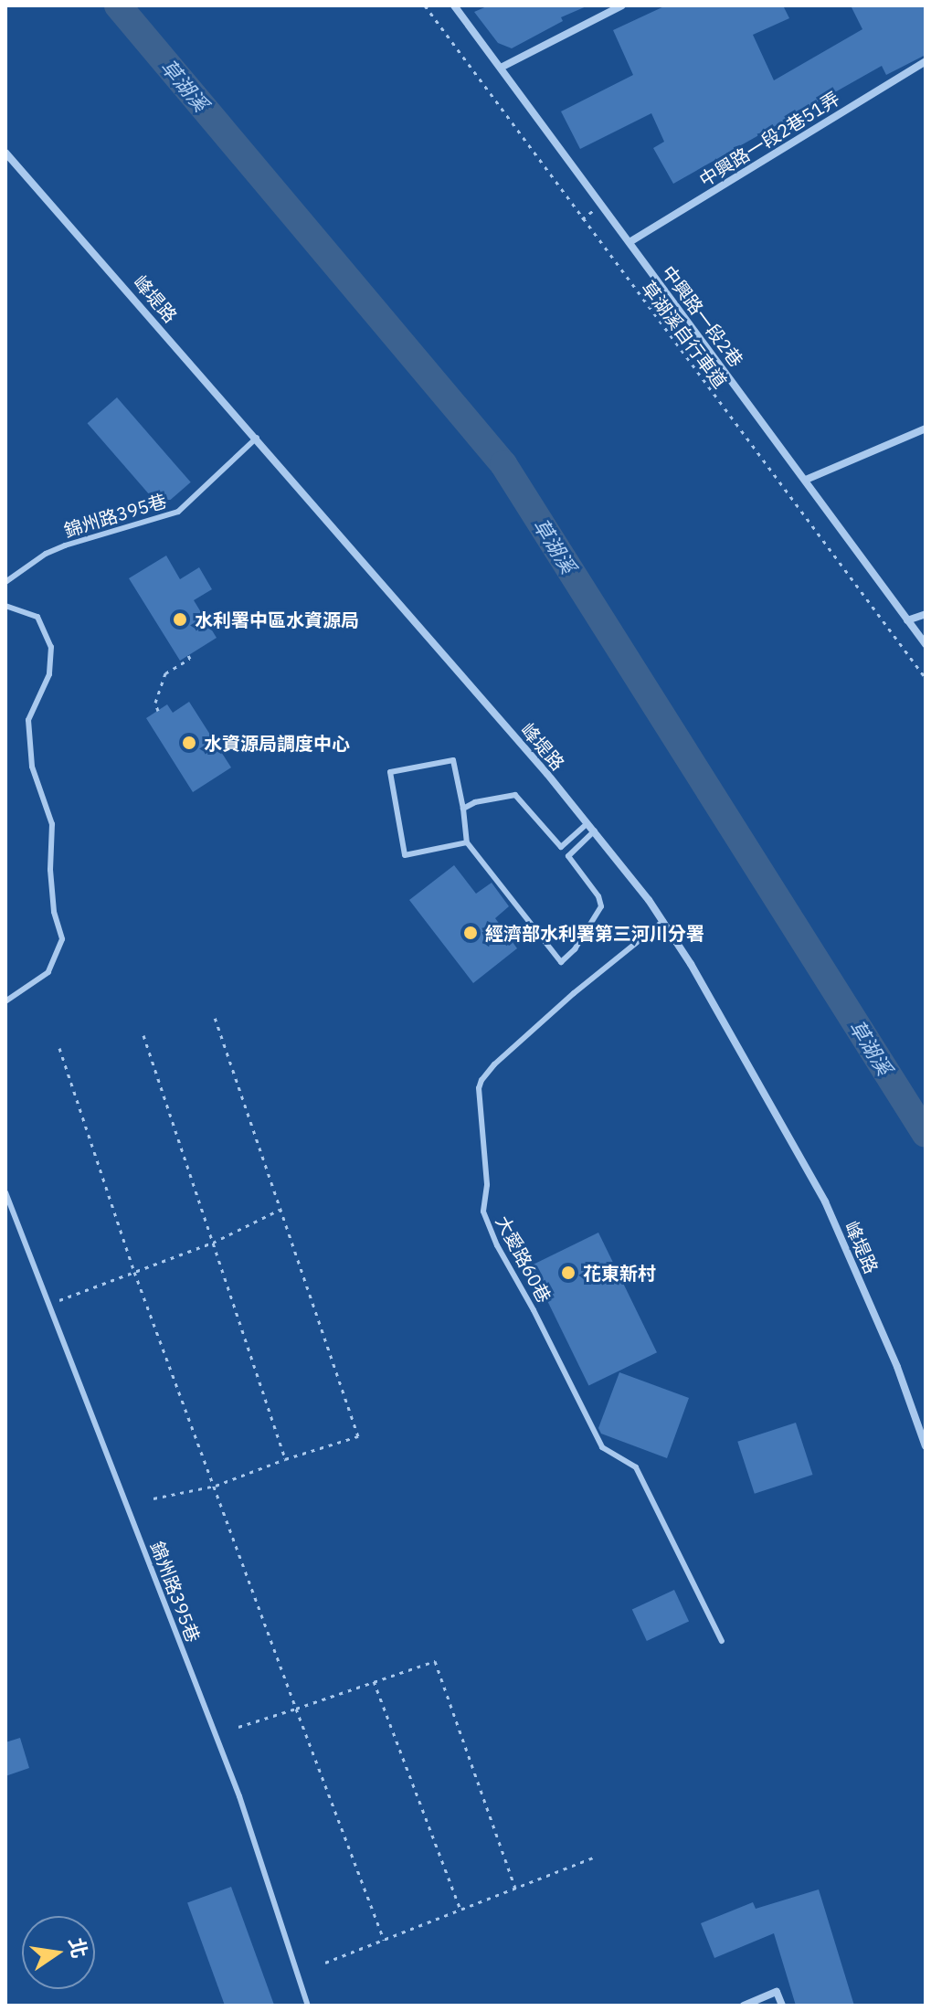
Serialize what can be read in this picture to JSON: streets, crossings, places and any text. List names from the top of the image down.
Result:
{
  "streets": {
    "street": ["中興路一段2巷51弄", "峰堤路", "中興路一段2巷"],
    "lane": ["錦州路395巷", "大愛路60巷"],
    "path": ["草湖溪自行車道"]
  },
  "crossings": [
    ["中興路一段2巷51弄", "中興路一段2巷"],
    ["峰堤路", "錦州路395巷"],
    ["峰堤路", "大愛路60巷"]
  ],
  "water": ["草湖溪"],
  "places": [
    "水利署中區水資源局",
    "水資源局調度中心",
    "經濟部水利署第三河川分署",
    "花東新村"
  ],
  "north": "right"
}
